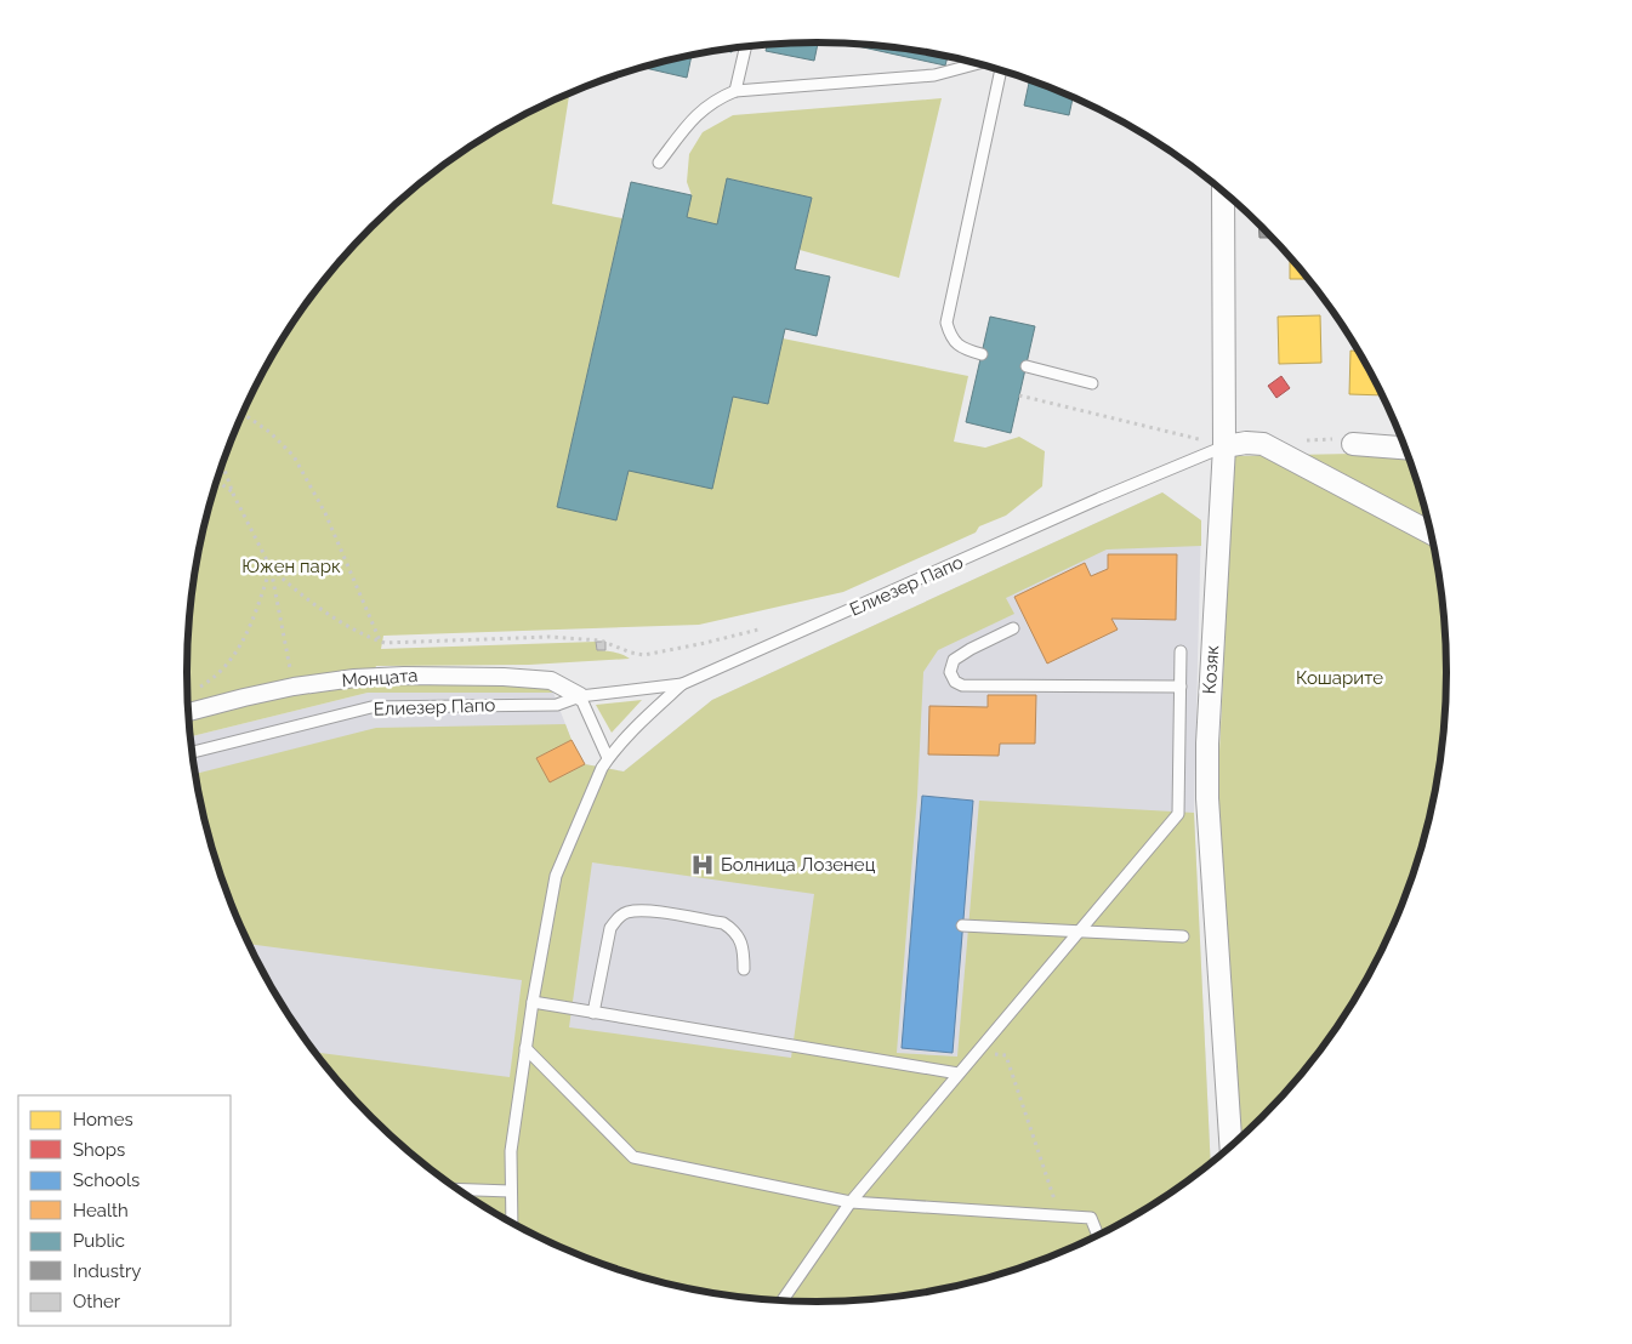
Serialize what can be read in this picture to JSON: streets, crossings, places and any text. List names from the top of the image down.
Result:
{
  "streets": {
    "street": ["Козяк", "Монцата"],
    "lane": ["Елиезер Папо"]
  },
  "crossings": [
    ["Елиезер Папо", "Козяк"],
    ["Елиезер Папо", "Монцата"]
  ],
  "parks": ["Южен парк", "Кошарите"],
  "places": {
    "hospital": ["Болница Лозенец"]
  },
  "legend": [
    "Homes",
    "Shops",
    "Schools",
    "Health",
    "Public",
    "Industry",
    "Other"
  ]
}
